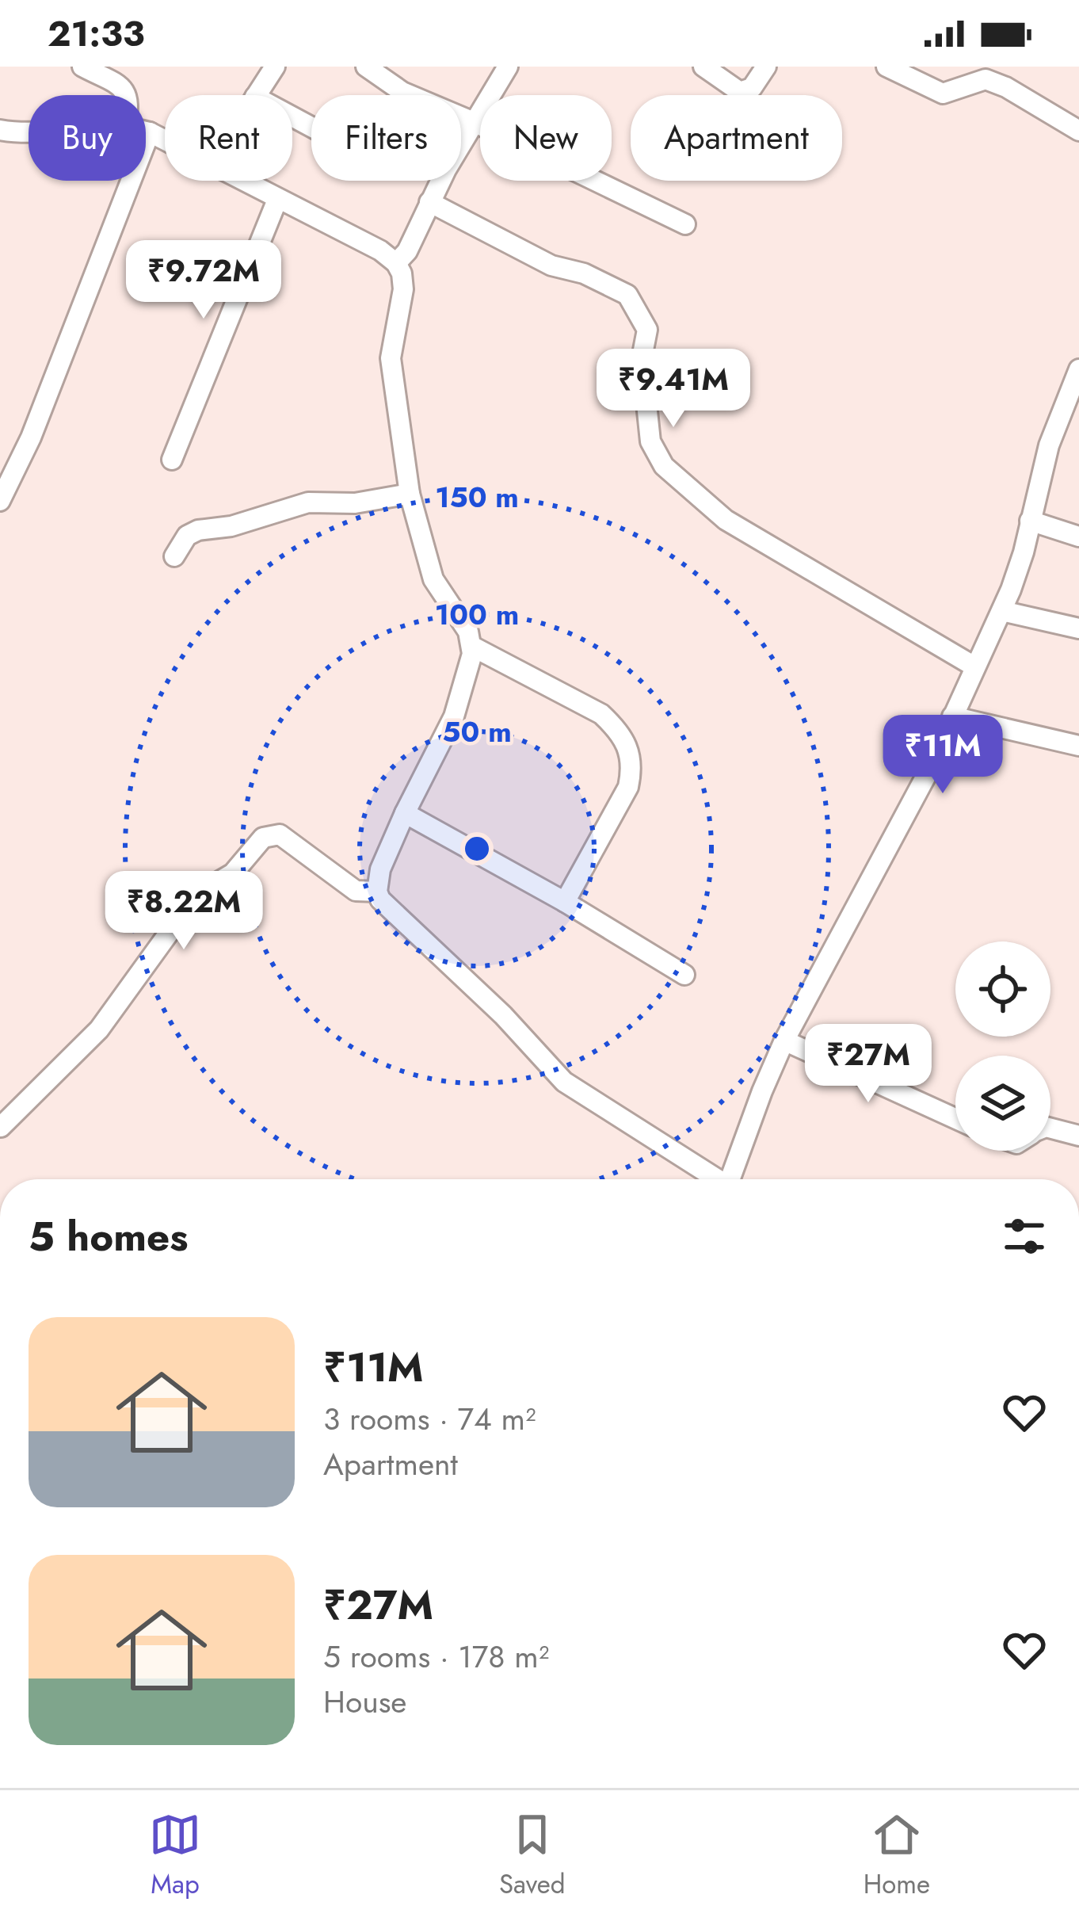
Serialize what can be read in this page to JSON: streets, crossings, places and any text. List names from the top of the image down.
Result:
{
  "page": {
    "status": "21:33",
    "chip": [
      "Buy",
      "Rent",
      "Filters",
      "New",
      "Apartment"
    ],
    "price": [
      "₹9.72M",
      "₹9.41M",
      "₹11M",
      "₹8.22M",
      "₹27M"
    ],
    "heading": "5 homes",
    "list": [
      {
        "name": "₹11M",
        "note": "3 rooms · 74 m² · Apartment"
      },
      {
        "name": "₹27M",
        "note": "5 rooms · 178 m² · House"
      }
    ],
    "tabs": ["Map", "Saved", "Home"]
  },
  "rings": ["150 m", "100 m", "50 m"]
}
